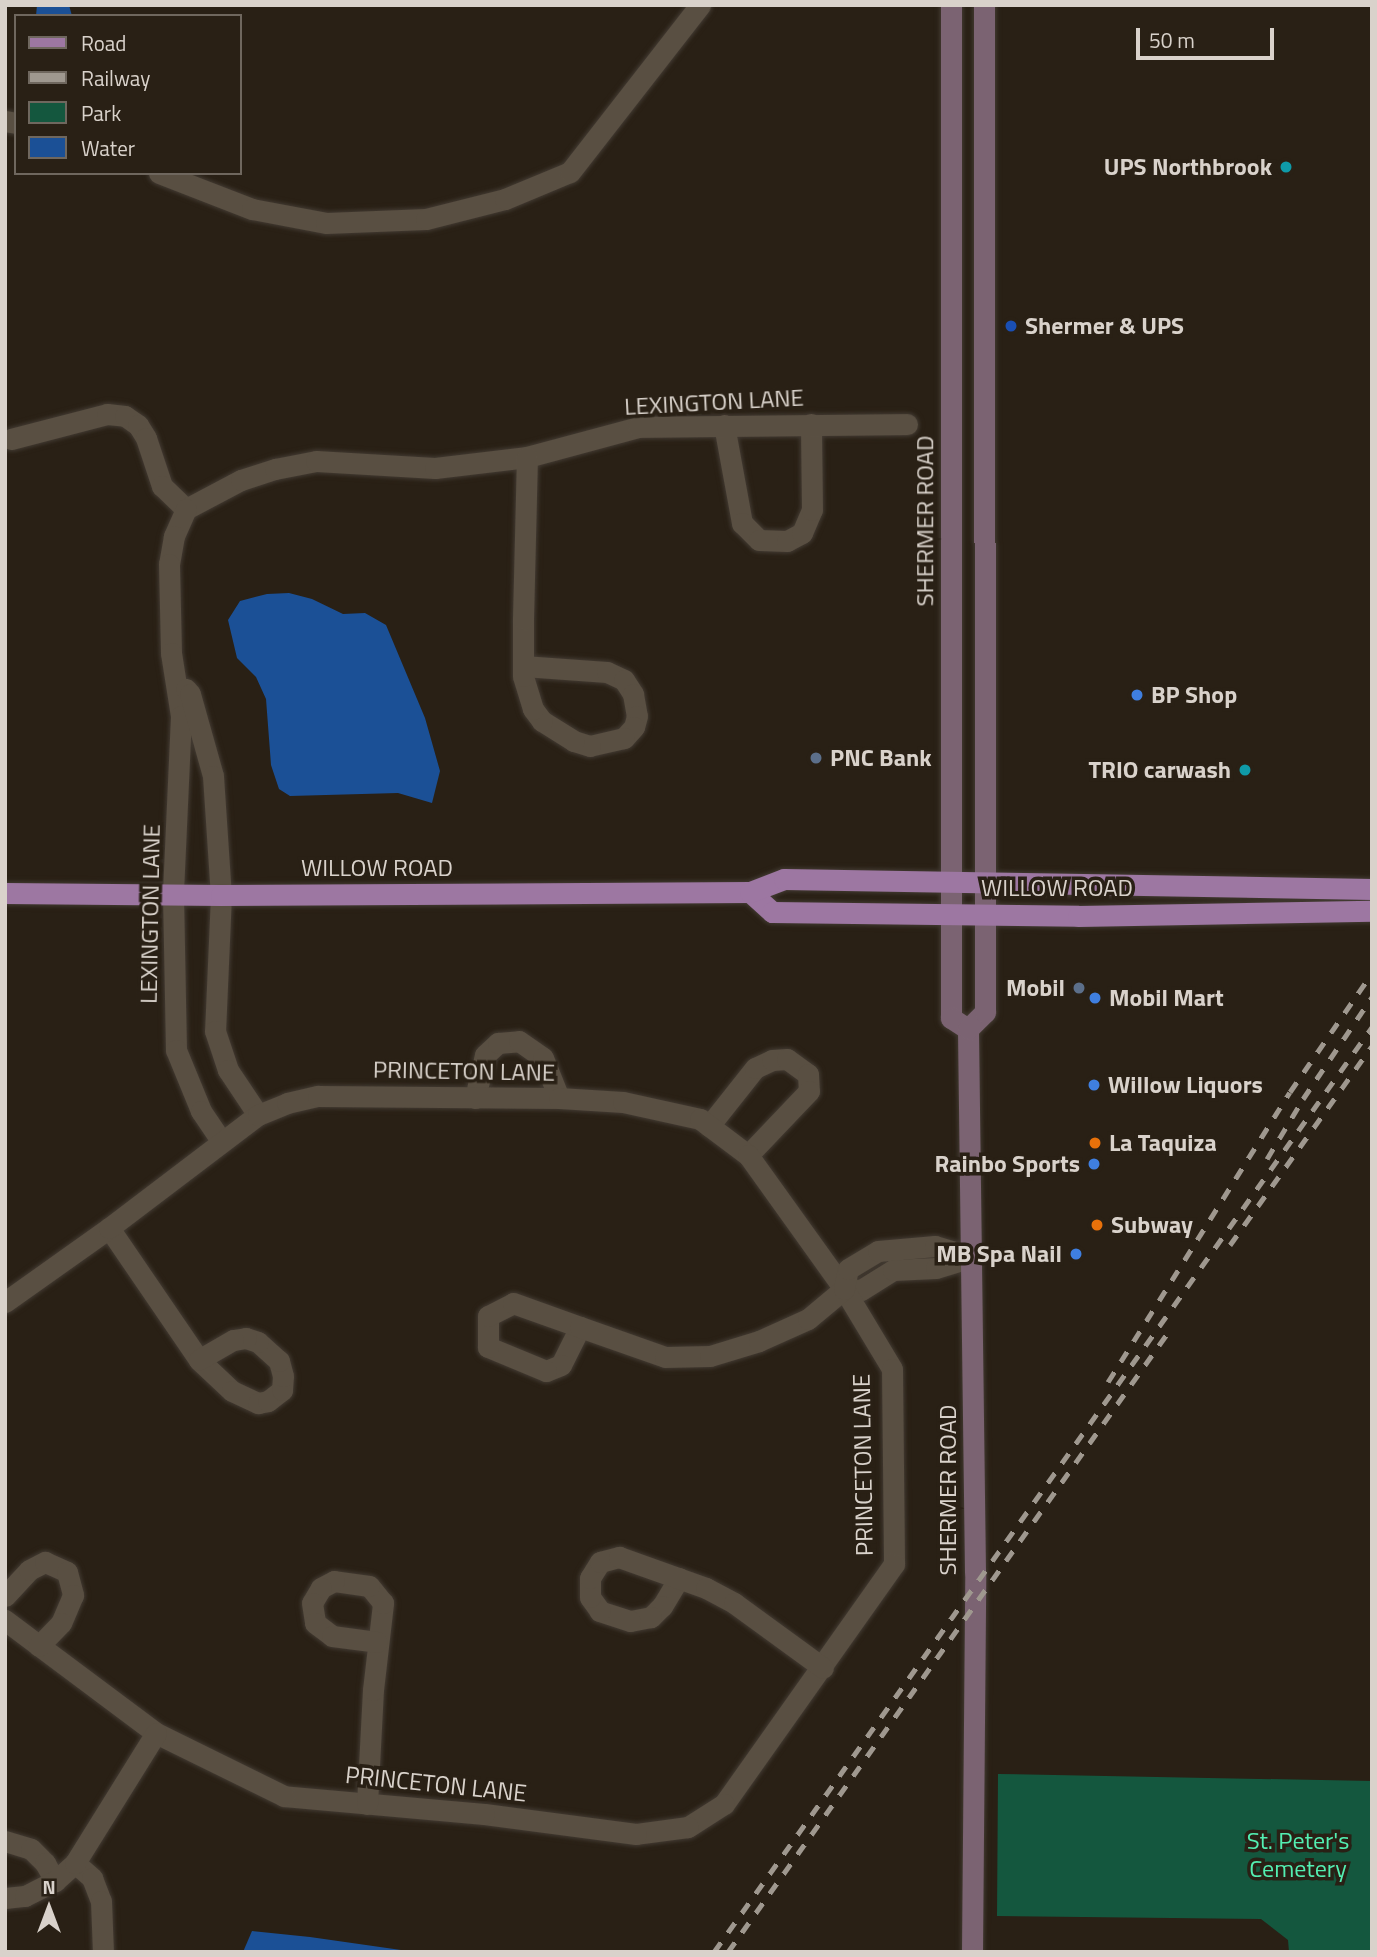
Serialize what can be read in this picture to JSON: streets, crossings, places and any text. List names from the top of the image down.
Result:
{
  "streets": {
    "main road": ["SHERMER ROAD", "WILLOW ROAD"],
    "street": ["LEXINGTON LANE", "PRINCETON LANE"]
  },
  "crossings": [
    ["LEXINGTON LANE", "WILLOW ROAD"],
    ["LEXINGTON LANE", "PRINCETON LANE"],
    ["SHERMER ROAD", "WILLOW ROAD"]
  ],
  "parks": ["St. Peter's Cemetery"],
  "places": [
    "UPS Northbrook",
    "Shermer & UPS",
    "BP Shop",
    "PNC Bank",
    "TRIO carwash",
    "Mobil",
    "Mobil Mart",
    "Willow Liquors",
    "La Taquiza",
    "Rainbo Sports",
    "Subway",
    "MB Spa Nail"
  ],
  "legend": [
    "Road",
    "Railway",
    "Park",
    "Water"
  ],
  "scale_bar": "50 m",
  "north": "top"
}
